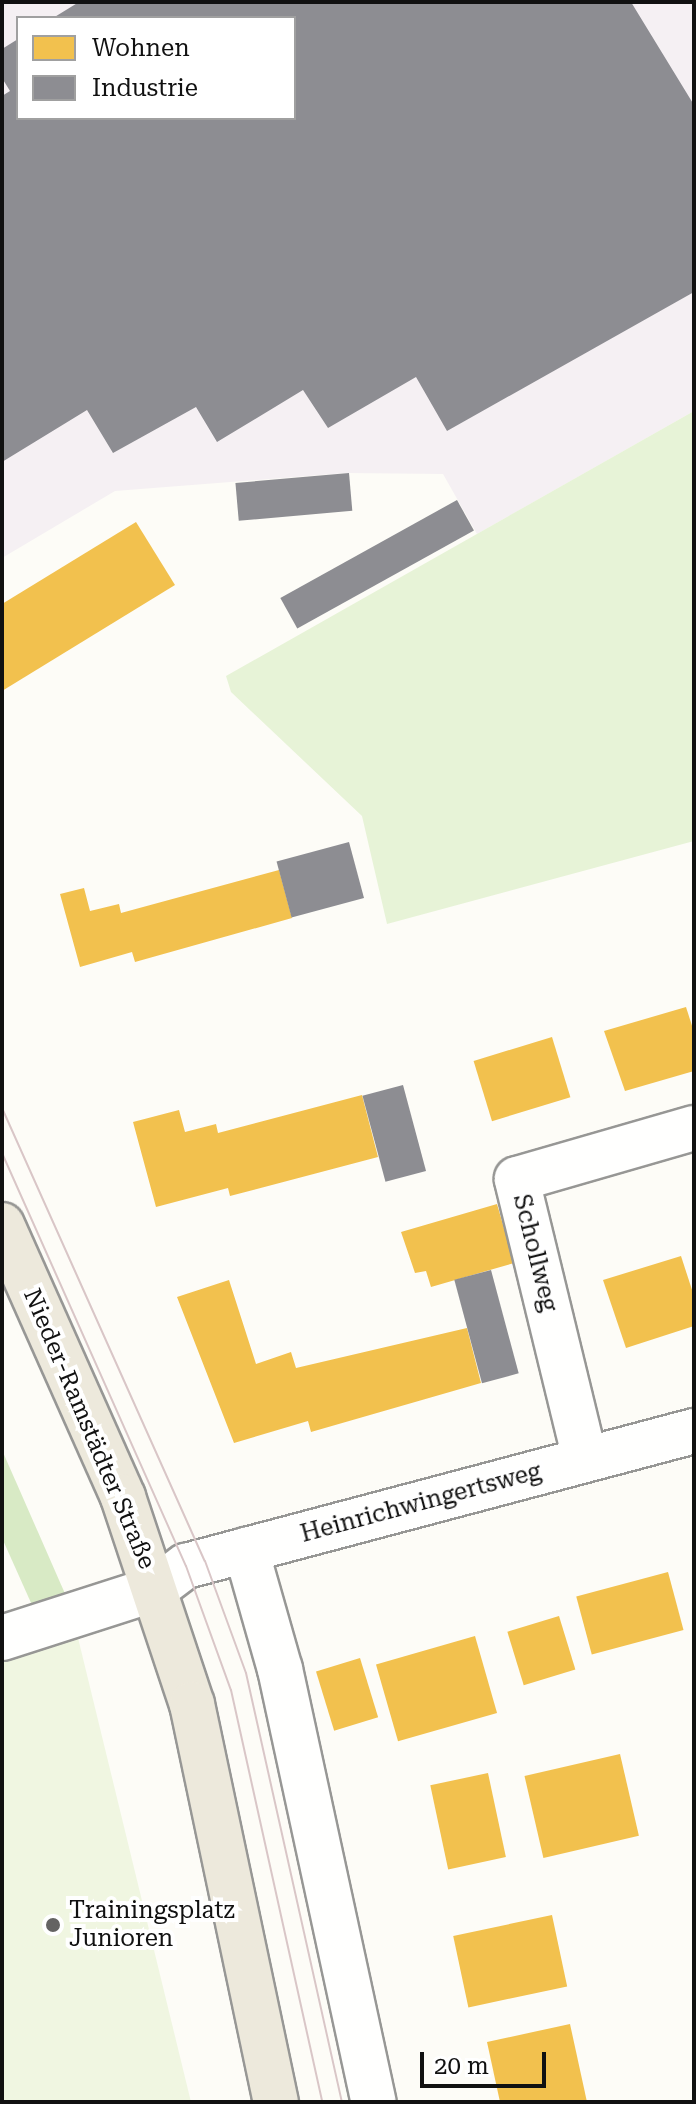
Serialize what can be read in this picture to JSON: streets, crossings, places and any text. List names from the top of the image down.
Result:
{
  "streets": {
    "main road": ["Nieder-Ramstädter Straße"],
    "street": ["Schollweg", "Heinrichwingertsweg"]
  },
  "crossings": [
    ["Schollweg", "Heinrichwingertsweg"],
    ["Nieder-Ramstädter Straße", "Heinrichwingertsweg"]
  ],
  "places": ["Trainingsplatz Junioren"],
  "legend": ["Wohnen", "Industrie"],
  "scale_bar": "20 m"
}
